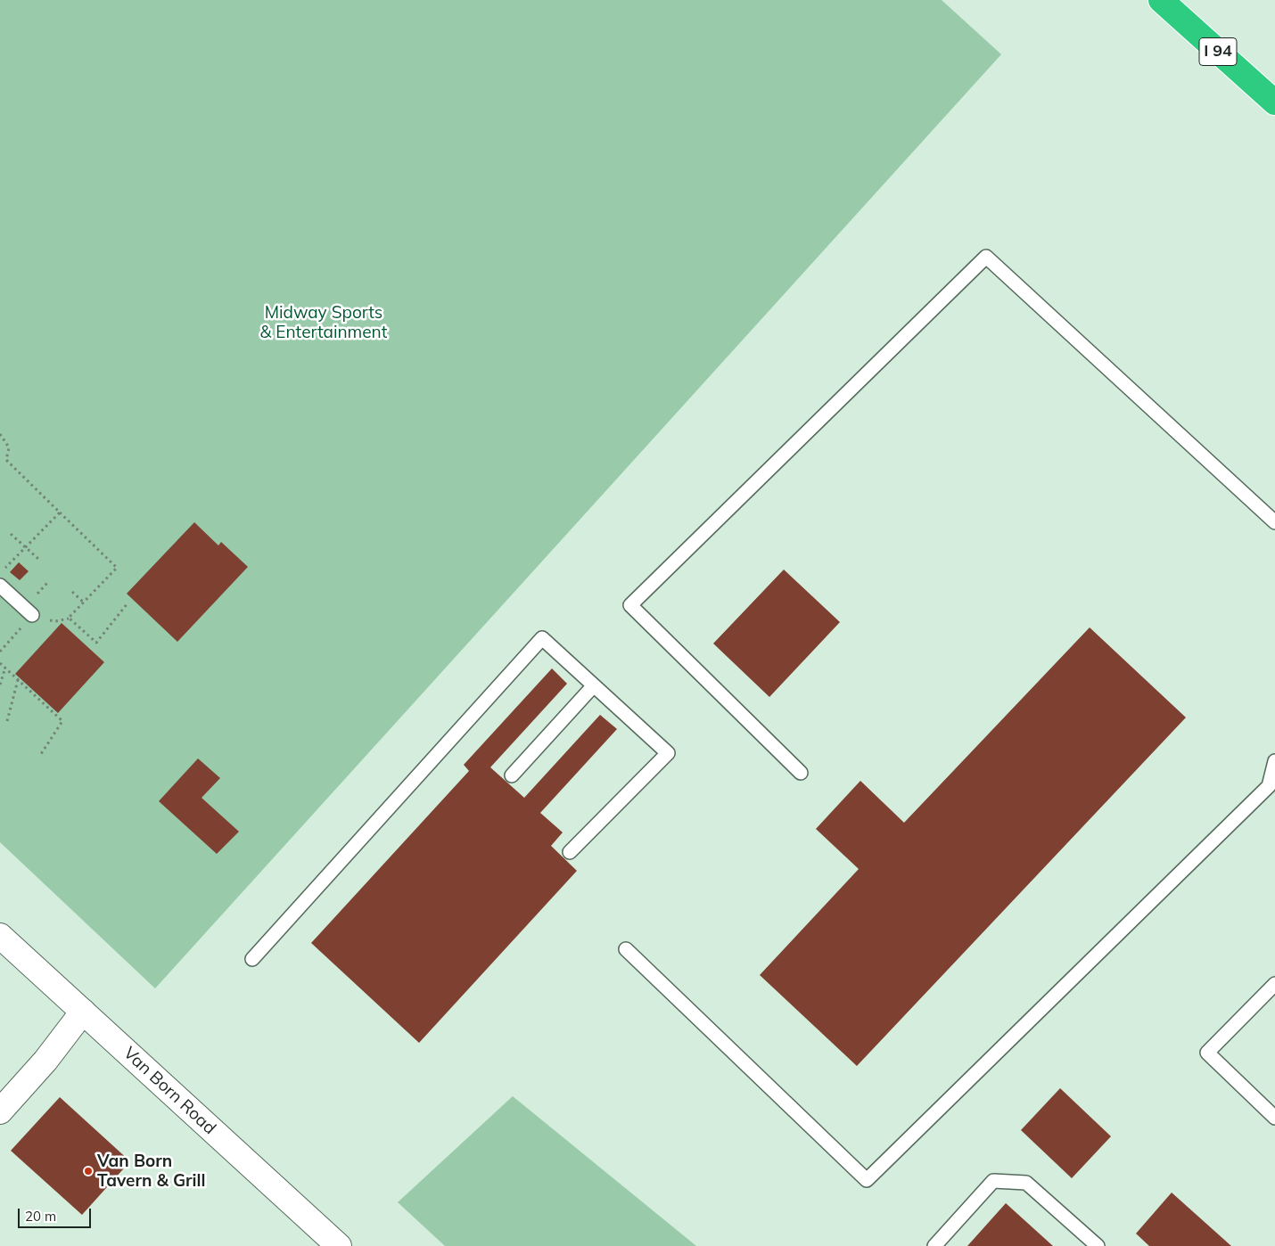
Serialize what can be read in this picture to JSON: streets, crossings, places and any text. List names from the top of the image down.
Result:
{
  "streets": {
    "highway": ["I 94"],
    "main road": ["Van Born Road"]
  },
  "parks": ["Midway Sports & Entertainment"],
  "places": ["Van Born Tavern & Grill"],
  "scale_bar": "20 m"
}
